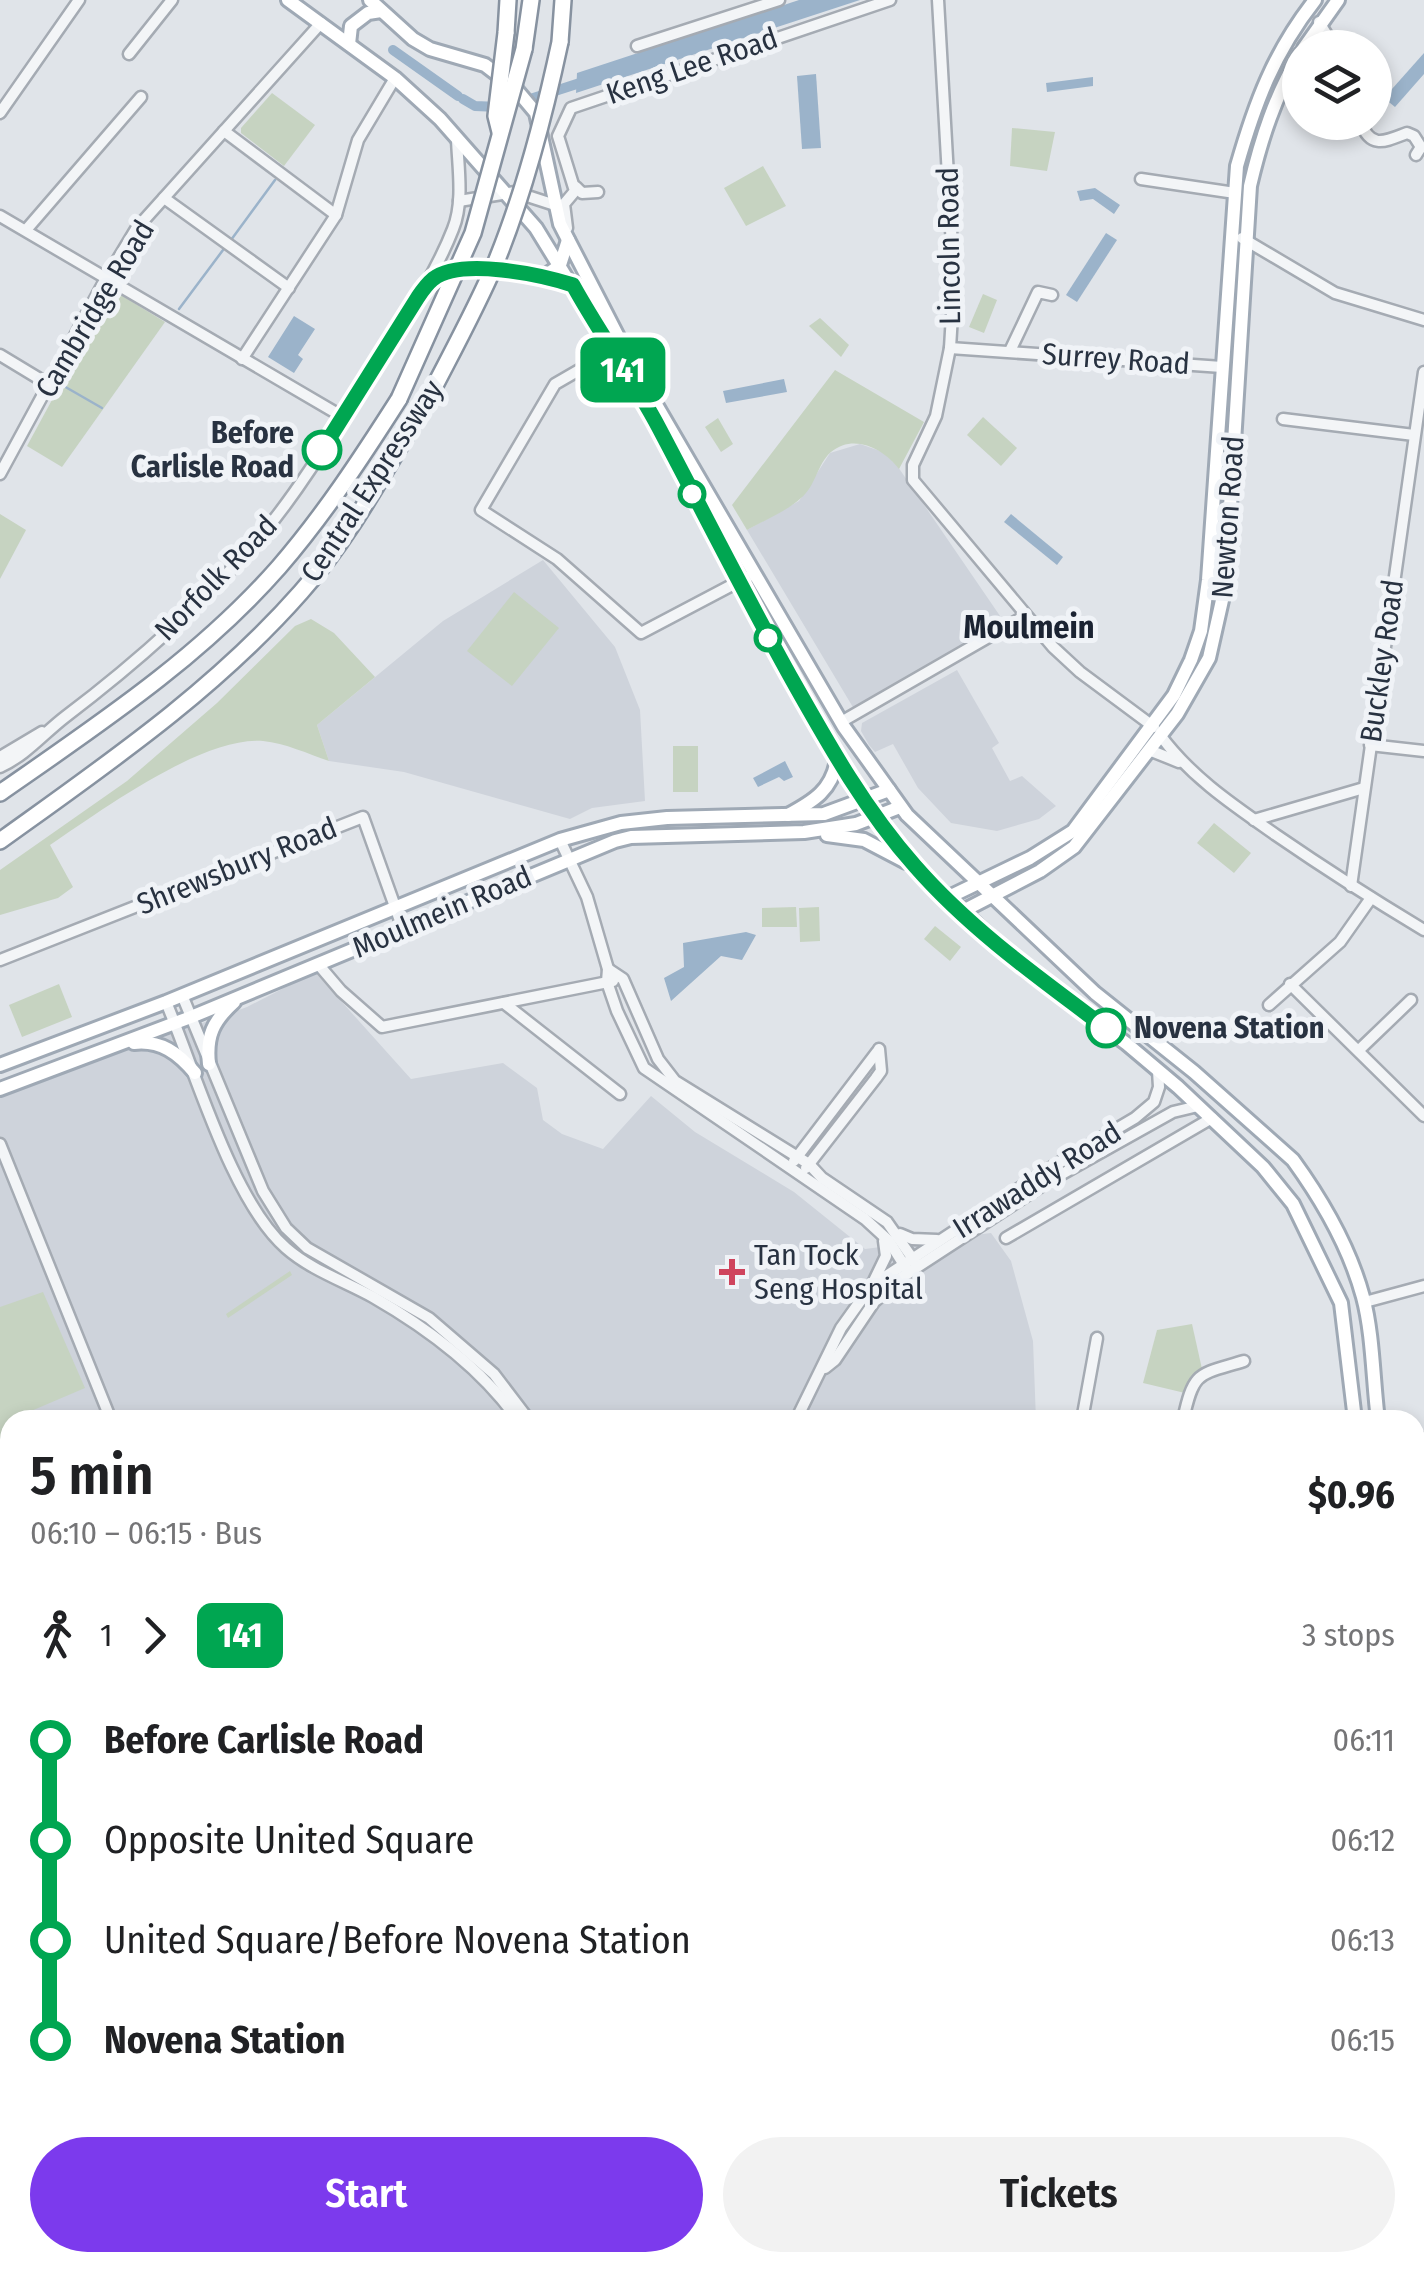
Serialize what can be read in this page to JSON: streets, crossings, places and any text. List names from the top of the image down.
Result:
{
  "streets": {
    "highway": ["Central Expressway"],
    "main road": ["Newton Road", "Moulmein Road"],
    "street": [
      "Keng Lee Road",
      "Lincoln Road",
      "Cambridge Road",
      "Surrey Road",
      "Norfolk Road",
      "Buckley Road",
      "Shrewsbury Road",
      "Irrawaddy Road"
    ]
  },
  "crossings": [
    ["Lincoln Road", "Surrey Road"],
    ["Surrey Road", "Newton Road"],
    ["Shrewsbury Road", "Moulmein Road"]
  ],
  "districts": ["Moulmein"],
  "places": {
    "other": ["Before Carlisle Road", "Novena Station"],
    "health": ["Tan Tock Seng Hospital"]
  },
  "lines": ["bus line 141"],
  "page": {
    "on_map": "141",
    "heading": ["5 min", "06:10 – 06:15 · Bus", "$0.96"],
    "legs": ["1", "141", "3 stops"],
    "list": [
      {
        "name": "Before Carlisle Road",
        "value": "06:11"
      },
      {
        "name": "Opposite United Square",
        "value": "06:12"
      },
      {
        "name": "United Square/Before Novena Station",
        "value": "06:13"
      },
      {
        "name": "Novena Station",
        "value": "06:15"
      }
    ],
    "buttons": ["Start", "Tickets"]
  }
}
